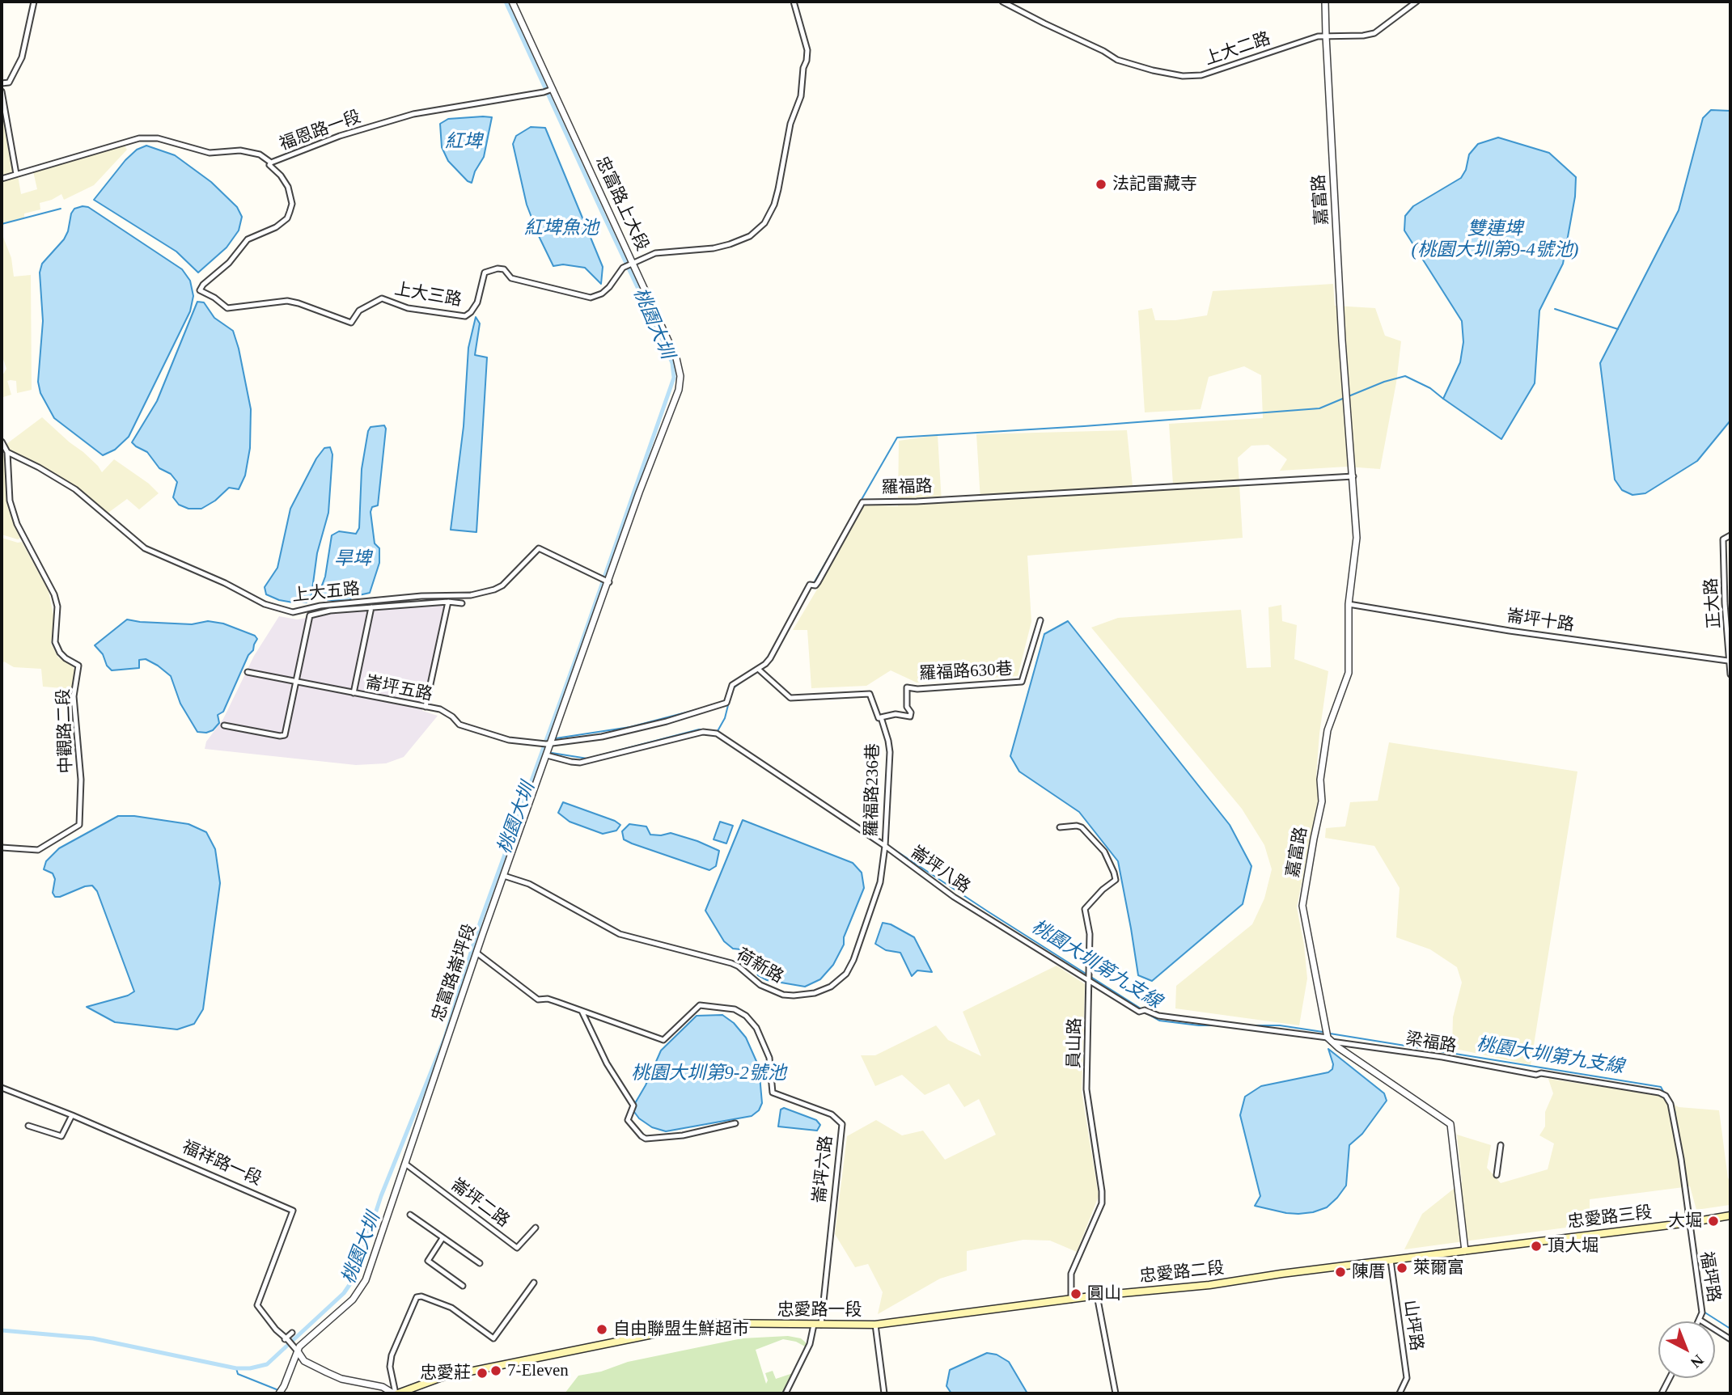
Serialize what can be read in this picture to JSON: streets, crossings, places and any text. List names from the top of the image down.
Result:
{
  "streets": {
    "main road": ["忠愛路三段", "忠愛路二段", "忠愛路一段"],
    "street": [
      "上大二路",
      "福恩路一段",
      "嘉富路",
      "忠富路上大段",
      "上大三路",
      "羅福路",
      "上大五路",
      "正大路",
      "崙坪十路",
      "羅福路630巷",
      "崙坪五路",
      "中觀路二段",
      "羅福路236巷",
      "崙坪八路",
      "荷新路",
      "忠富路崙坪段",
      "員山路",
      "梁福路",
      "福祥路一段",
      "崙坪六路",
      "崙坪二路",
      "福坪路",
      "山坪路"
    ]
  },
  "crossings": [
    ["上大二路", "嘉富路"],
    ["福恩路一段", "忠富路上大段"],
    ["福恩路一段", "上大三路"],
    ["嘉富路", "羅福路"],
    ["嘉富路", "崙坪十路"],
    ["嘉富路", "崙坪八路"],
    ["嘉富路", "梁福路"],
    ["忠富路上大段", "上大三路"],
    ["忠富路上大段", "上大五路"],
    ["忠富路上大段", "忠富路崙坪段"],
    ["羅福路", "崙坪五路"],
    ["羅福路", "羅福路236巷"],
    ["羅福路", "忠富路崙坪段"],
    ["上大五路", "中觀路二段"],
    ["上大五路", "忠富路崙坪段"],
    ["正大路", "崙坪十路"],
    ["羅福路630巷", "羅福路236巷"],
    ["崙坪五路", "忠富路崙坪段"],
    ["羅福路236巷", "崙坪八路"],
    ["羅福路236巷", "荷新路"],
    ["崙坪八路", "荷新路"],
    ["崙坪八路", "忠富路崙坪段"],
    ["崙坪八路", "員山路"],
    ["崙坪八路", "梁福路"],
    ["荷新路", "忠富路崙坪段"],
    ["忠富路崙坪段", "崙坪六路"],
    ["忠富路崙坪段", "崙坪二路"],
    ["員山路", "忠愛路二段"],
    ["梁福路", "忠愛路三段"],
    ["梁福路", "福坪路"],
    ["崙坪六路", "忠愛路一段"],
    ["忠愛路三段", "忠愛路二段"],
    ["忠愛路三段", "福坪路"],
    ["忠愛路三段", "山坪路"],
    ["忠愛路二段", "忠愛路一段"],
    ["忠愛路二段", "山坪路"]
  ],
  "water": [
    "紅埤",
    "紅埤魚池",
    "雙連埤 (桃園大圳第9-4號池)",
    "桃園大圳",
    "旱埤",
    "桃園大圳第九支線",
    "桃園大圳第9-2號池"
  ],
  "places": [
    "法記雷藏寺",
    "大堀",
    "頂大堀",
    "萊爾富",
    "陳厝",
    "圓山",
    "自由聯盟生鮮超市",
    "7-Eleven",
    "忠愛莊"
  ],
  "north": "bottom right"
}
